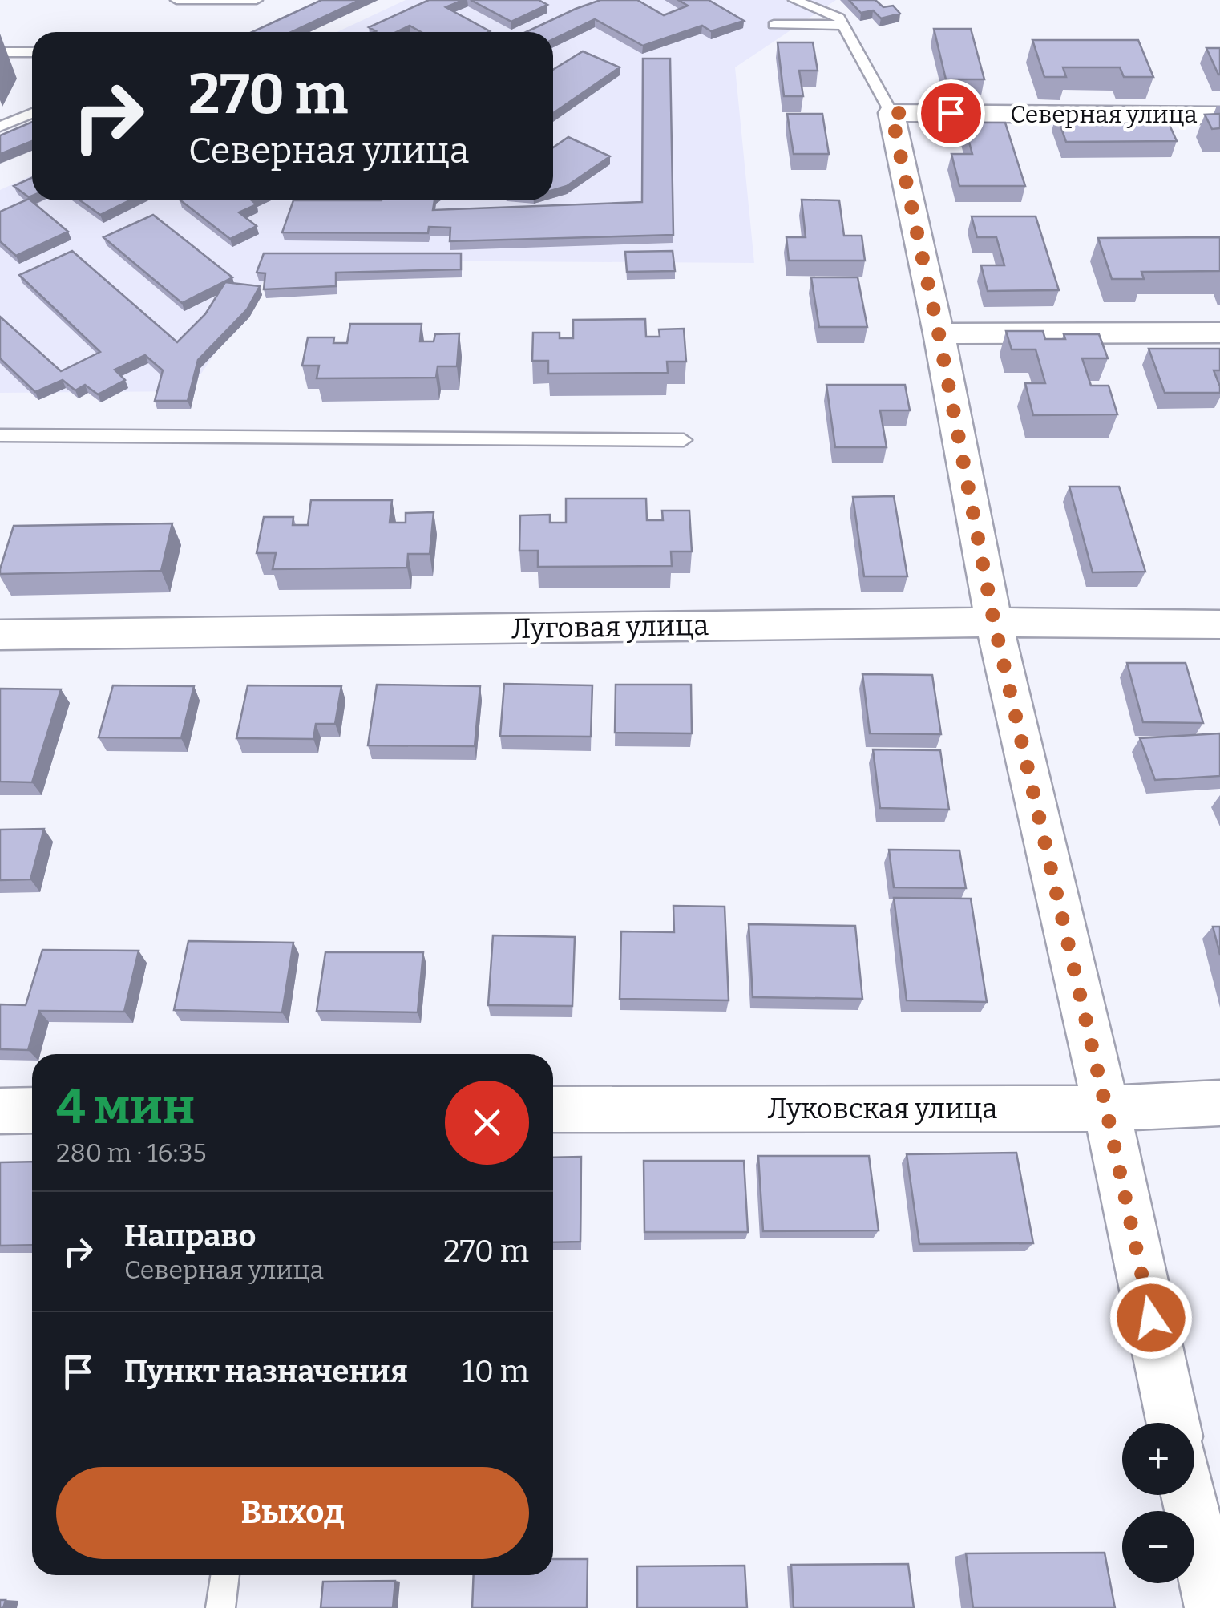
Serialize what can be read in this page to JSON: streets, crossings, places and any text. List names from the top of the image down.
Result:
{
  "streets": {
    "street": ["Северная улица", "Луговая улица", "Луковская улица"]
  },
  "page": {
    "turn": ["270 m", "Северная улица"],
    "heading": ["4 мин", "280 m · 16:35"],
    "list": [
      {
        "name": "Направо",
        "note": "Северная улица",
        "value": "270 m"
      },
      {
        "name": "Пункт назначения",
        "value": "10 m"
      }
    ],
    "map_buttons": ["+", "−"],
    "buttons": "Выход"
  }
}
